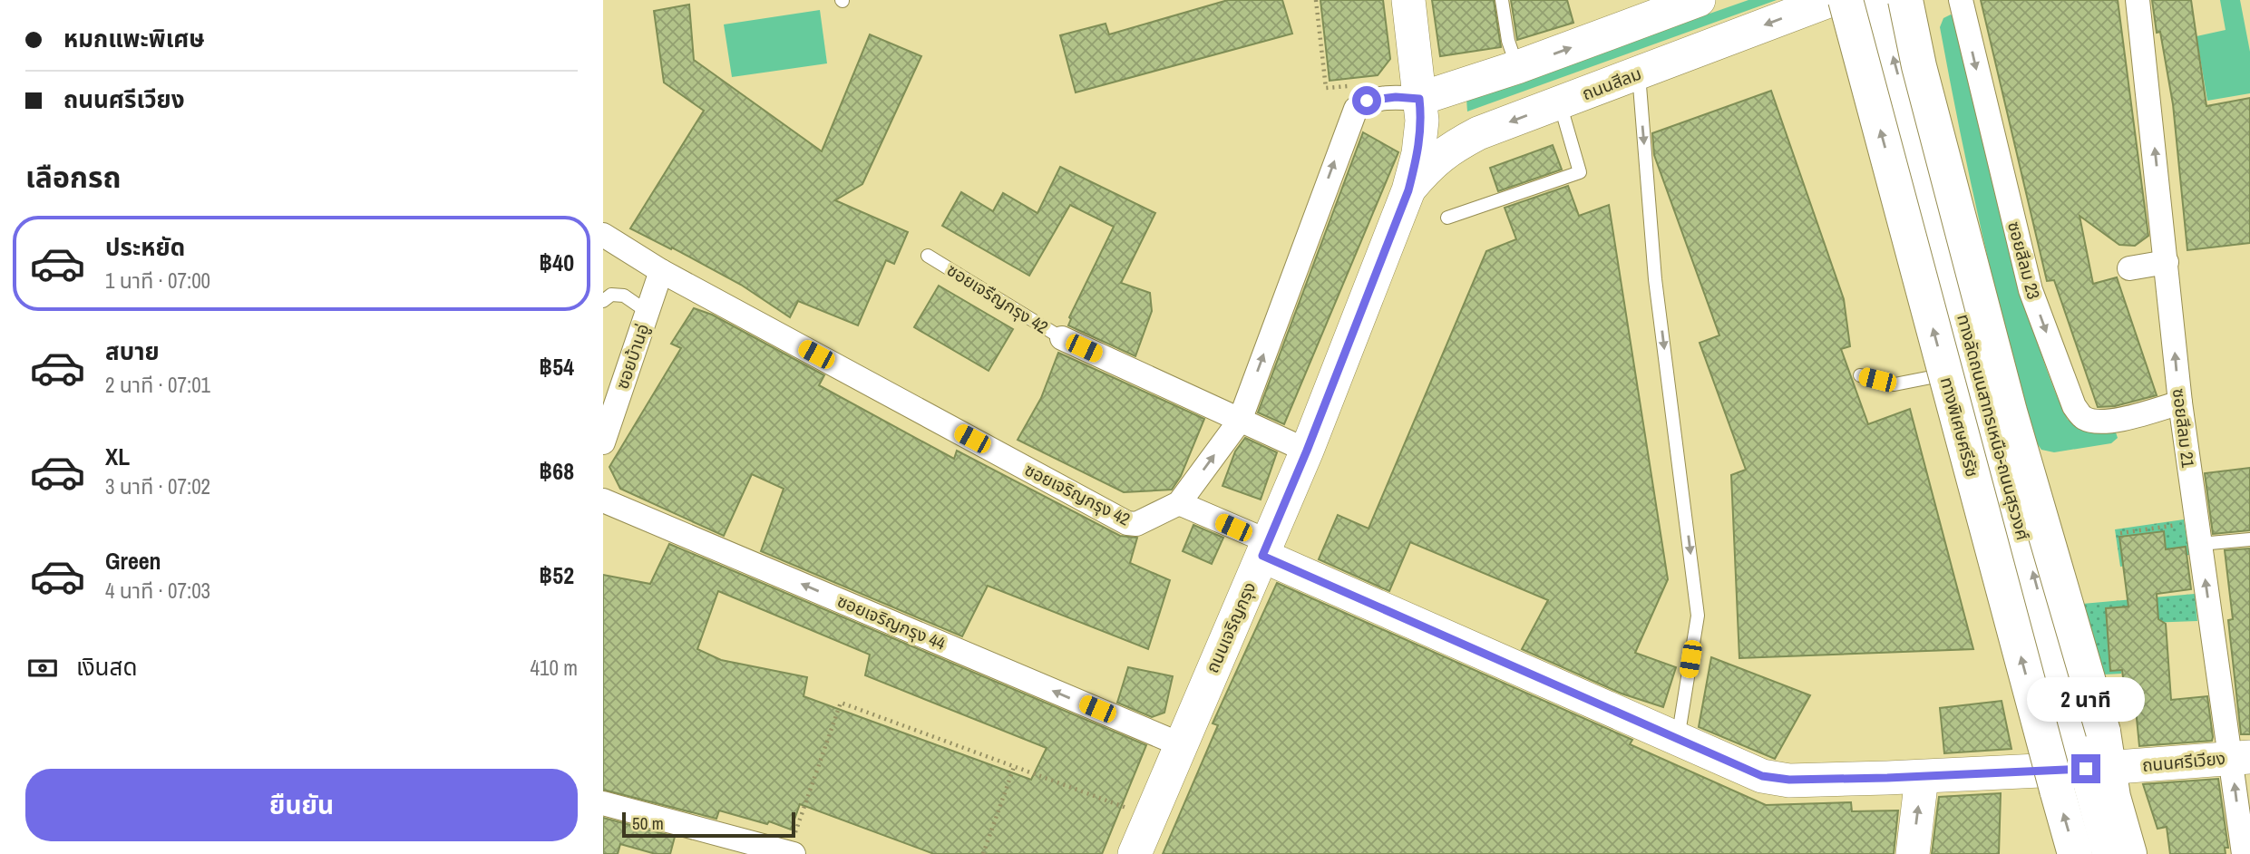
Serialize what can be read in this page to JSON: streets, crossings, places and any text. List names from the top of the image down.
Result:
{
  "streets": {
    "highway": ["ทางพิเศษศรีรัช"],
    "street": [
      "ถนนสีลม",
      "ซอยสีลม 23",
      "ซอยเจรืญกรุง 42",
      "ซอยบ้านอู่",
      "ทางลัดถนนสาทรเหนือ-ถนนสุรวงศ์",
      "ซอยสีลม 21",
      "ซอยเจริญกรุง 42",
      "ซอยเจริญกรุง 44",
      "ถนนเจริญกรุง",
      "ถนนศรีเวียง"
    ]
  },
  "crossings": [
    ["ถนนสีลม", "ถนนเจริญกรุง"],
    ["ซอยสีลม 23", "ซอยสีลม 21"],
    ["ซอยเจรืญกรุง 42", "ซอยเจริญกรุง 42"],
    ["ซอยเจรืญกรุง 42", "ถนนเจริญกรุง"],
    ["ซอยบ้านอู่", "ซอยเจริญกรุง 42"],
    ["ทางลัดถนนสาทรเหนือ-ถนนสุรวงศ์", "ถนนศรีเวียง"],
    ["ซอยสีลม 21", "ถนนศรีเวียง"],
    ["ซอยเจริญกรุง 42", "ถนนเจริญกรุง"],
    ["ซอยเจริญกรุง 44", "ถนนเจริญกรุง"],
    ["ถนนเจริญกรุง", "ถนนศรีเวียง"]
  ],
  "one_way": [
    "ซอยสีลม 23",
    "ซอยสีลม 21",
    "ซอยเจริญกรุง 42",
    "ซอยเจริญกรุง 44"
  ],
  "scale_bar": "50 m",
  "page": {
    "banner": ["หมกแพะพิเศษ", "ถนนศรีเวียง"],
    "heading": "เลือกรถ",
    "list": [
      {
        "name": "ประหยัด",
        "note": "1 นาที · 07:00",
        "value": "฿40"
      },
      {
        "name": "สบาย",
        "note": "2 นาที · 07:01",
        "value": "฿54"
      },
      {
        "name": "XL",
        "note": "3 นาที · 07:02",
        "value": "฿68"
      },
      {
        "name": "Green",
        "note": "4 นาที · 07:03",
        "value": "฿52"
      }
    ],
    "pay": ["เงินสด", "410 m"],
    "bubble": "2 นาที",
    "buttons": "ยืนยัน",
    "scale": "50 m"
  }
}
